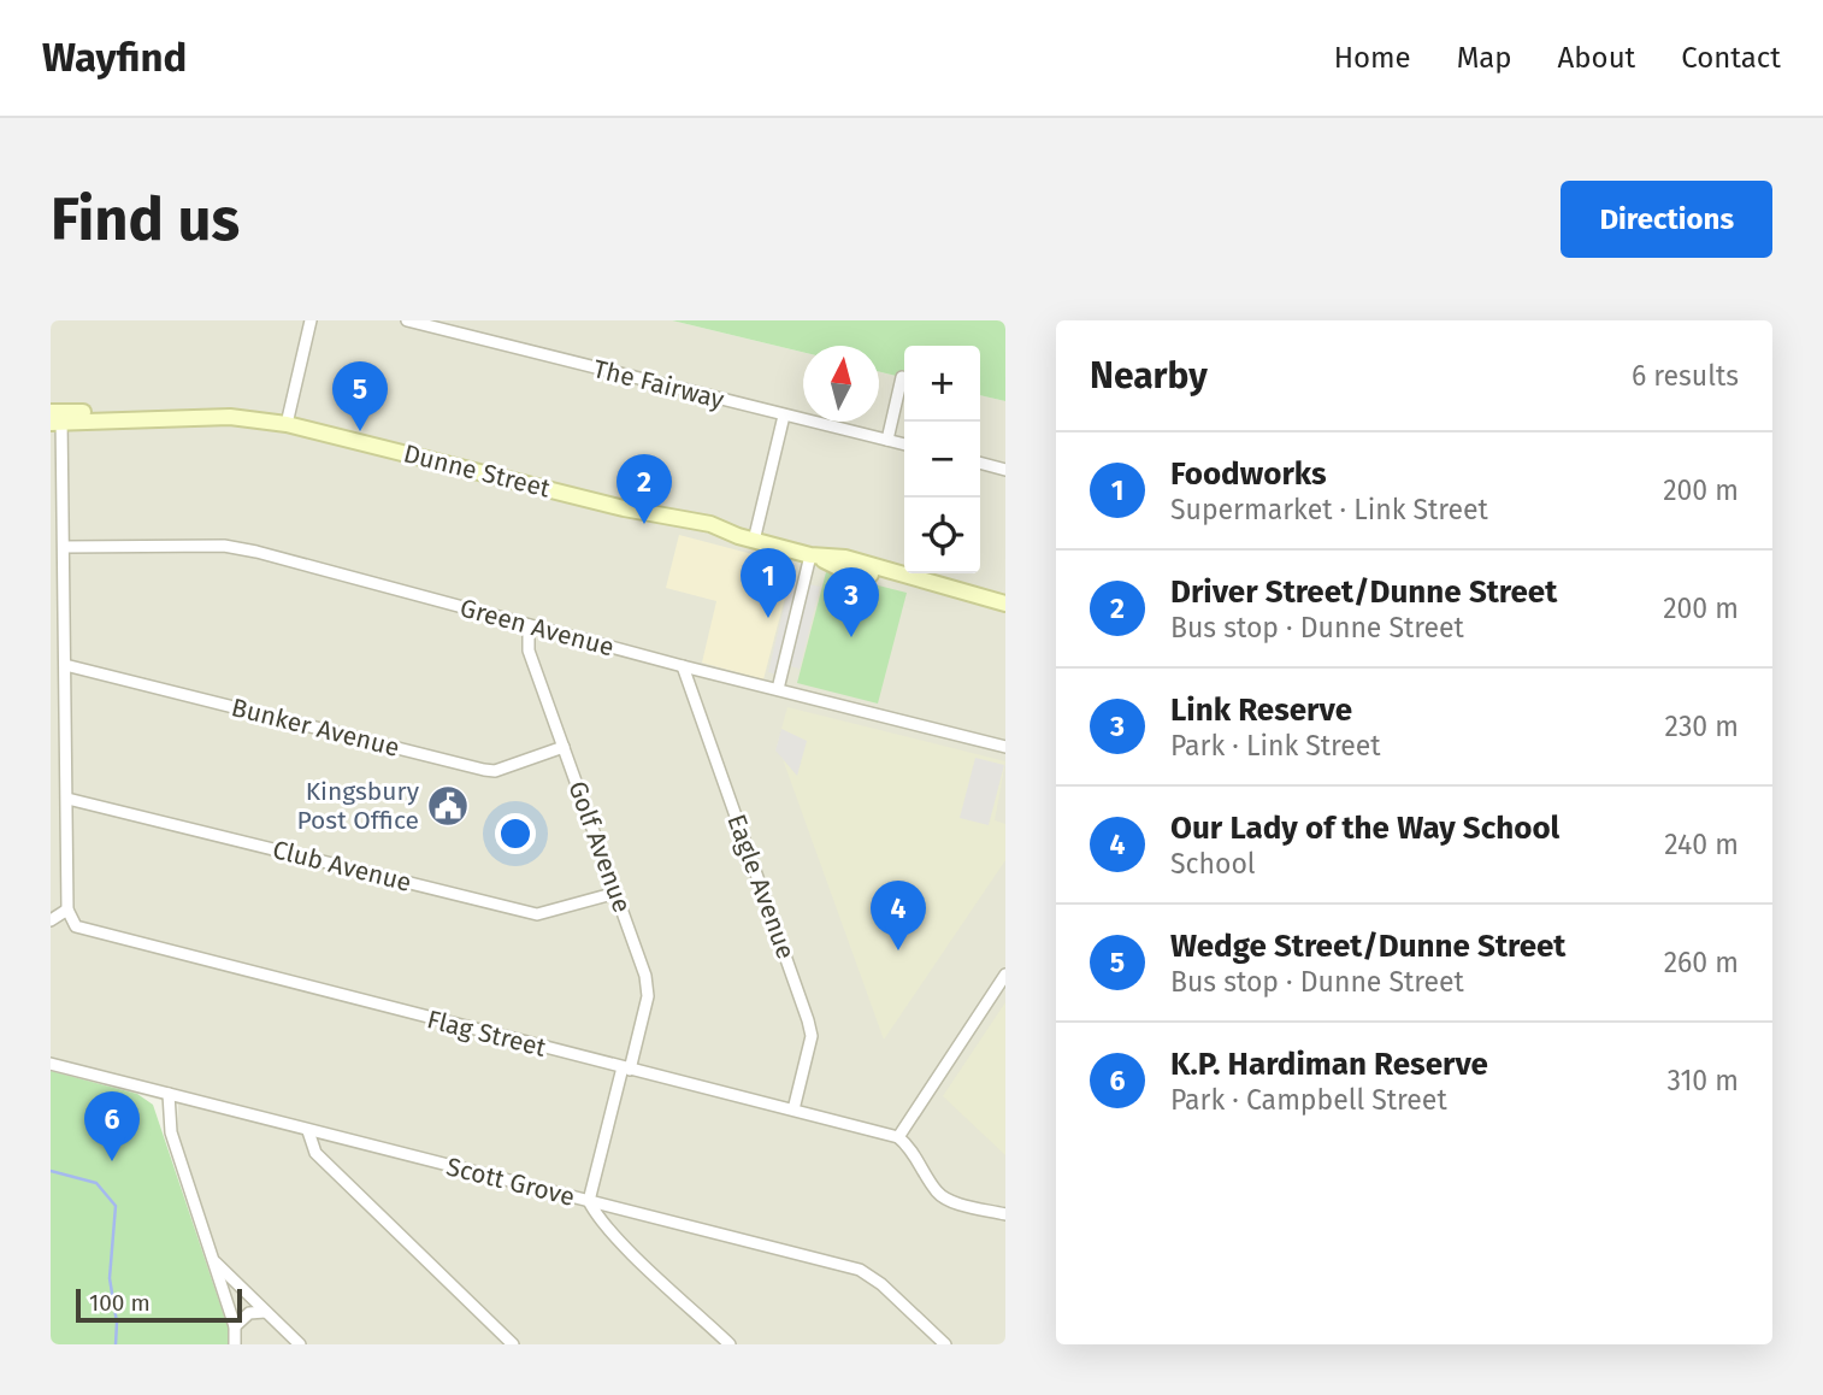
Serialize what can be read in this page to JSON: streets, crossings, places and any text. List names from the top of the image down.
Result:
{
  "streets": {
    "main road": ["Dunne Street"],
    "street": [
      "The Fairway",
      "Green Avenue",
      "Bunker Avenue",
      "Golf Avenue",
      "Club Avenue",
      "Eagle Avenue",
      "Flag Street",
      "Scott Grove"
    ]
  },
  "crossings": [
    ["Green Avenue", "Golf Avenue"],
    ["Green Avenue", "Eagle Avenue"],
    ["Bunker Avenue", "Golf Avenue"],
    ["Golf Avenue", "Club Avenue"],
    ["Golf Avenue", "Flag Street"],
    ["Golf Avenue", "Scott Grove"],
    ["Eagle Avenue", "Flag Street"]
  ],
  "places": {
    "public building": ["Kingsbury Post Office"]
  },
  "scale_bar": "100 m",
  "north": "top",
  "page": {
    "header": "Wayfind",
    "nav": [
      "Home",
      "Map",
      "About",
      "Contact"
    ],
    "buttons": "Directions",
    "title": "Find us",
    "heading": ["Nearby", "6 results"],
    "map_buttons": ["+", "−"],
    "pins": [
      "5",
      "2",
      "1",
      "3",
      "4",
      "6"
    ],
    "list": [
      {
        "mark": "1",
        "name": "Foodworks",
        "note": "Supermarket · Link Street",
        "value": "200 m"
      },
      {
        "mark": "2",
        "name": "Driver Street/Dunne Street",
        "note": "Bus stop · Dunne Street",
        "value": "200 m"
      },
      {
        "mark": "3",
        "name": "Link Reserve",
        "note": "Park · Link Street",
        "value": "230 m"
      },
      {
        "mark": "4",
        "name": "Our Lady of the Way School",
        "note": "School",
        "value": "240 m"
      },
      {
        "mark": "5",
        "name": "Wedge Street/Dunne Street",
        "note": "Bus stop · Dunne Street",
        "value": "260 m"
      },
      {
        "mark": "6",
        "name": "K.P. Hardiman Reserve",
        "note": "Park · Campbell Street",
        "value": "310 m"
      }
    ],
    "scale": "100 m"
  }
}
